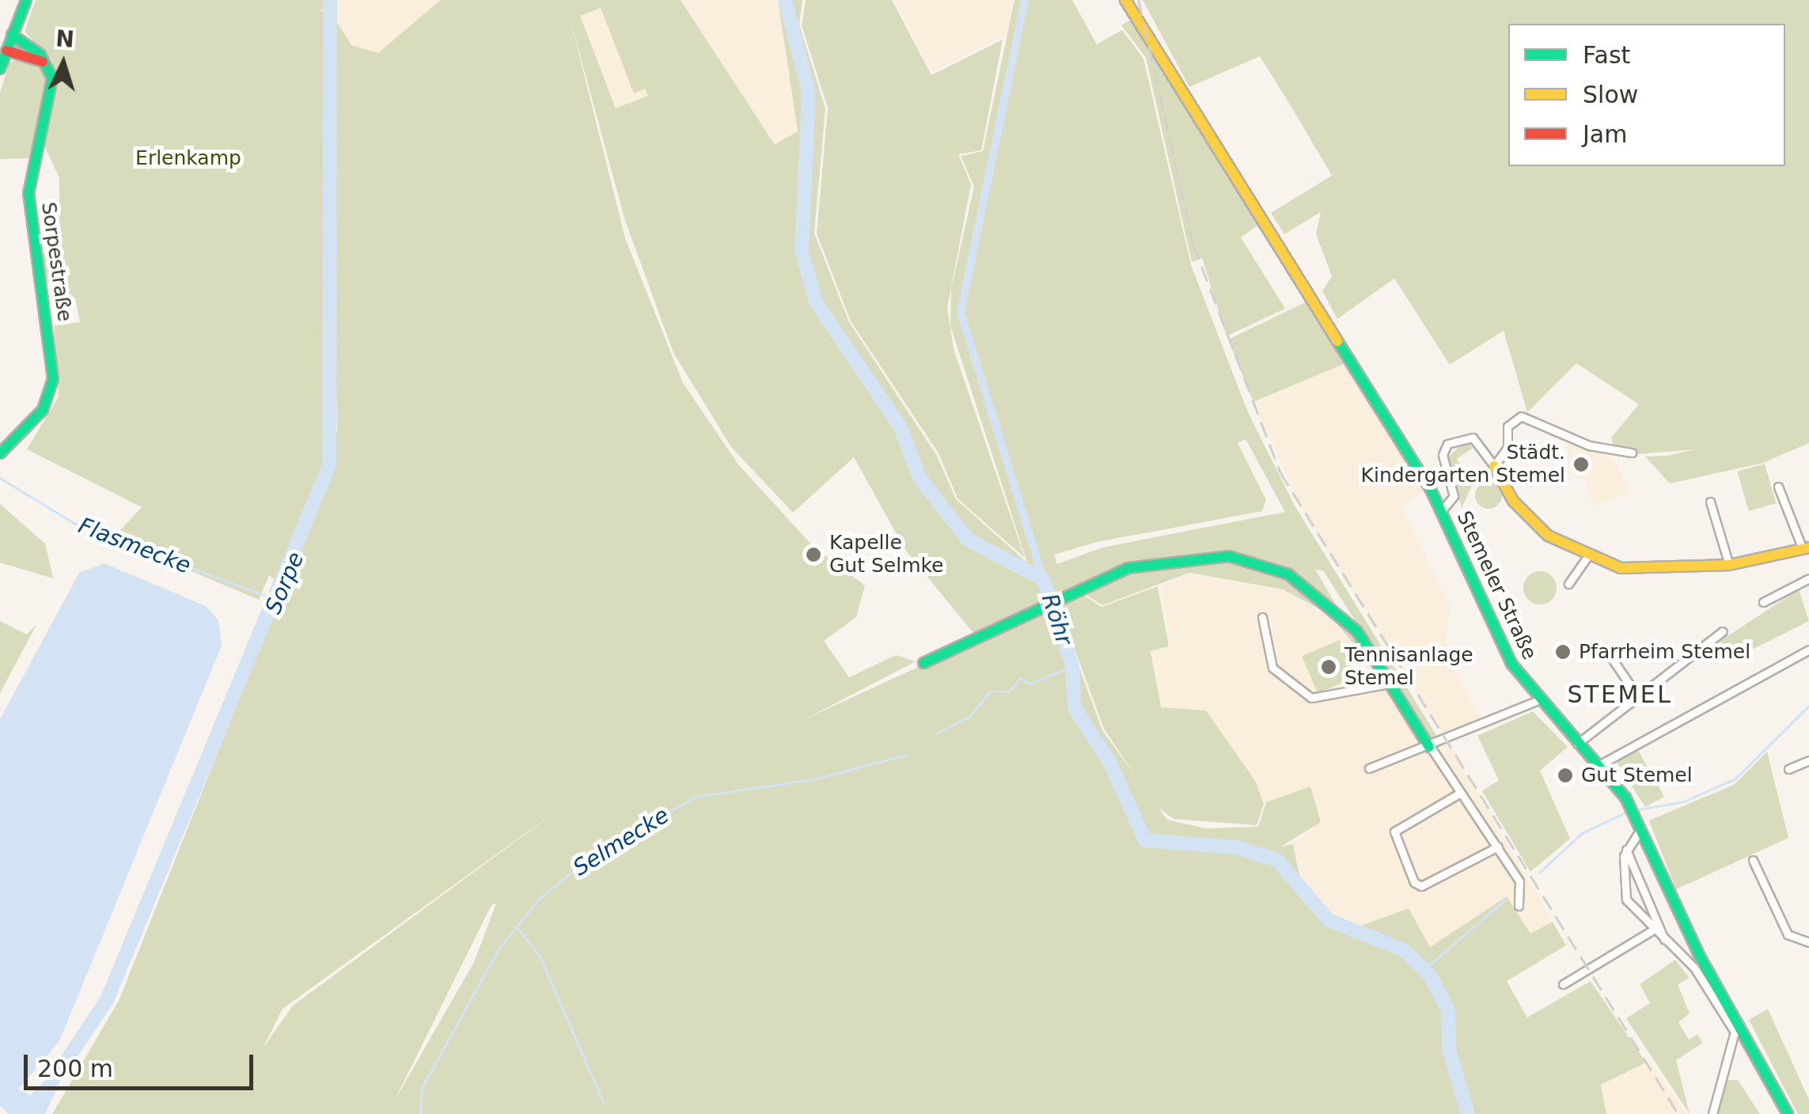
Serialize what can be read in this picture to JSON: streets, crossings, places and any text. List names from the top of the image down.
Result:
{
  "streets": {
    "street": ["Sorpestraße", "Stemeler Straße"]
  },
  "districts": ["STEMEL"],
  "water": [
    "Flasmecke",
    "Sorpe",
    "Röhr",
    "Selmecke"
  ],
  "parks": ["Erlenkamp"],
  "places": [
    "Städt. Kindergarten Stemel",
    "Kapelle Gut Selmke",
    "Pfarrheim Stemel",
    "Tennisanlage Stemel",
    "Gut Stemel"
  ],
  "legend": ["Fast", "Slow", "Jam"],
  "scale_bar": "200 m",
  "north": "top"
}
